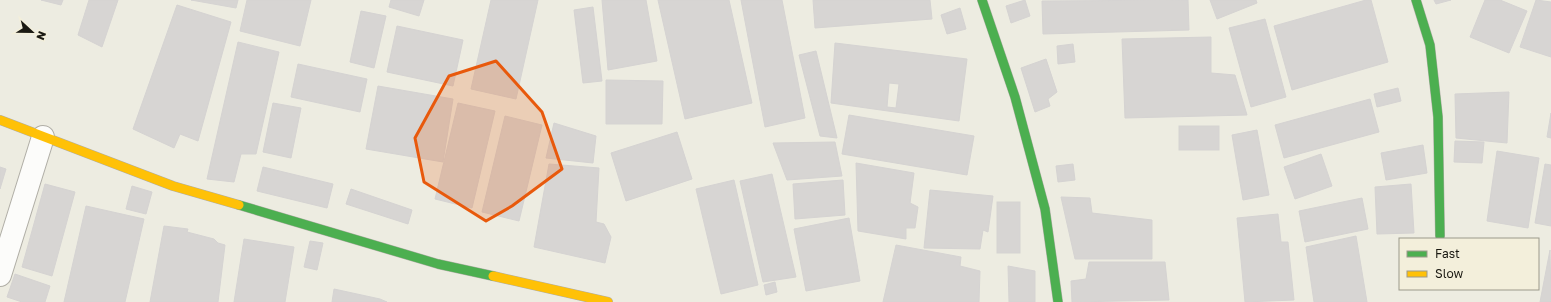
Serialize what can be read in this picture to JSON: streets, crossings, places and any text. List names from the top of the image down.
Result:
{
  "legend": ["Fast", "Slow"],
  "north": "right"
}
